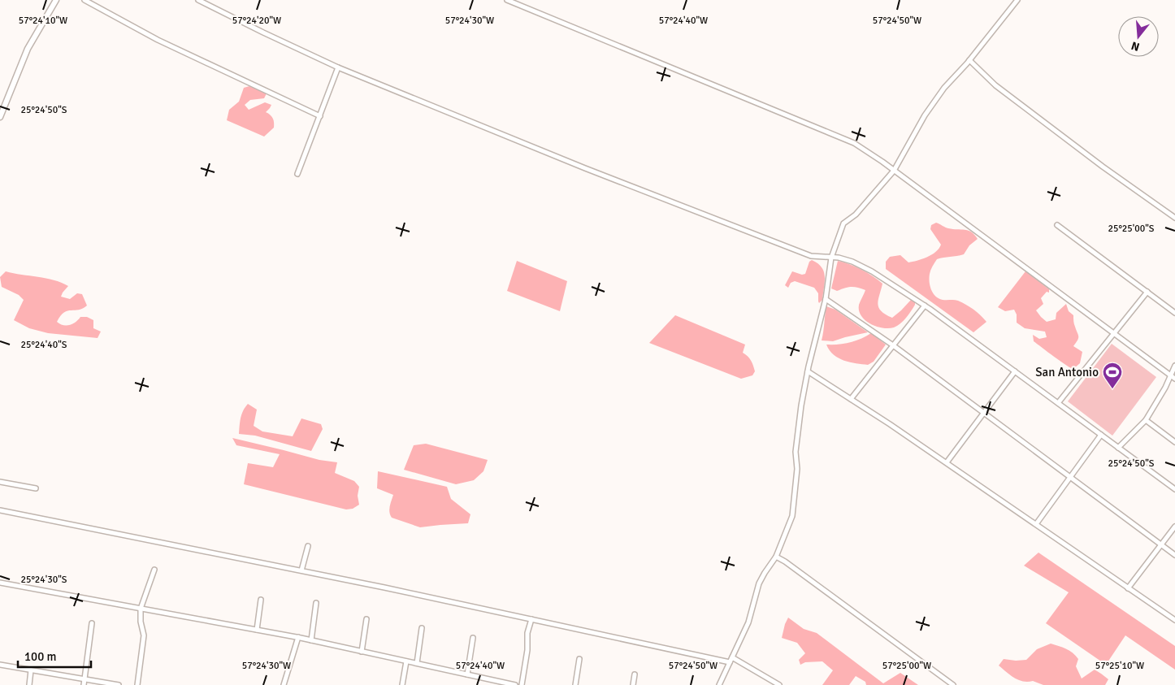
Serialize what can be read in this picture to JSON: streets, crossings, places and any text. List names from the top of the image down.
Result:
{
  "places": {
    "sports": ["San Antonio"]
  },
  "scale_bar": "100 m",
  "north": "bottom",
  "coordinates": [
    "57°24'10\"W",
    "57°24'20\"W",
    "57°24'30\"W",
    "57°24'40\"W",
    "57°24'50\"W",
    "25°24'50\"S",
    "25°25'00\"S",
    "25°24'40\"S",
    "25°24'30\"S",
    "57°25'00\"W",
    "57°25'10\"W"
  ]
}
